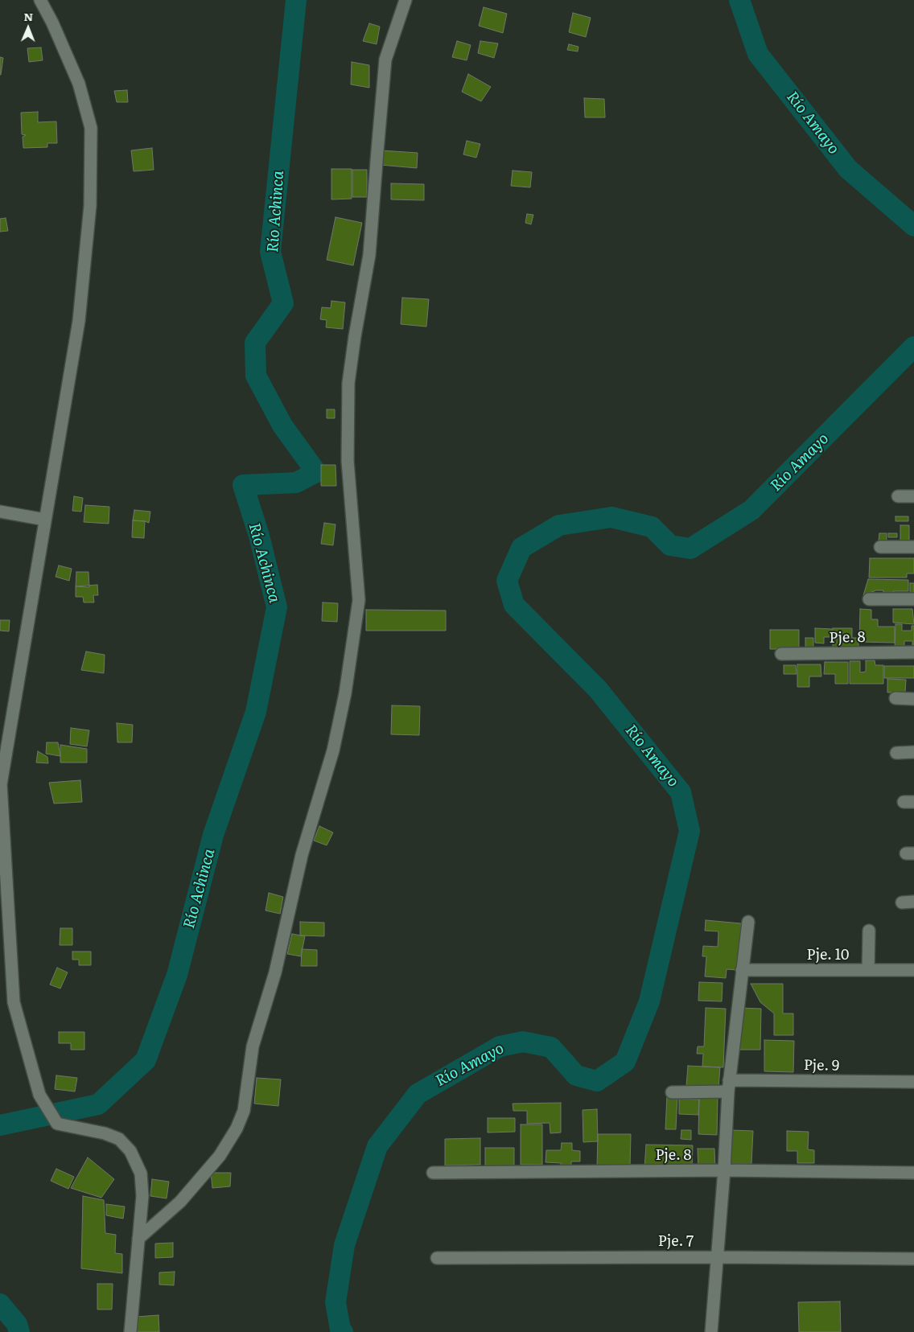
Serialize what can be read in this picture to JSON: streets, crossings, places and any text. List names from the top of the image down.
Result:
{
  "streets": {
    "street": [
      "Pje. 8",
      "Pje. 10",
      "Pje. 9",
      "Pje. 7"
    ]
  },
  "water": ["Río Amayo", "Río Achinca"],
  "north": "top"
}
